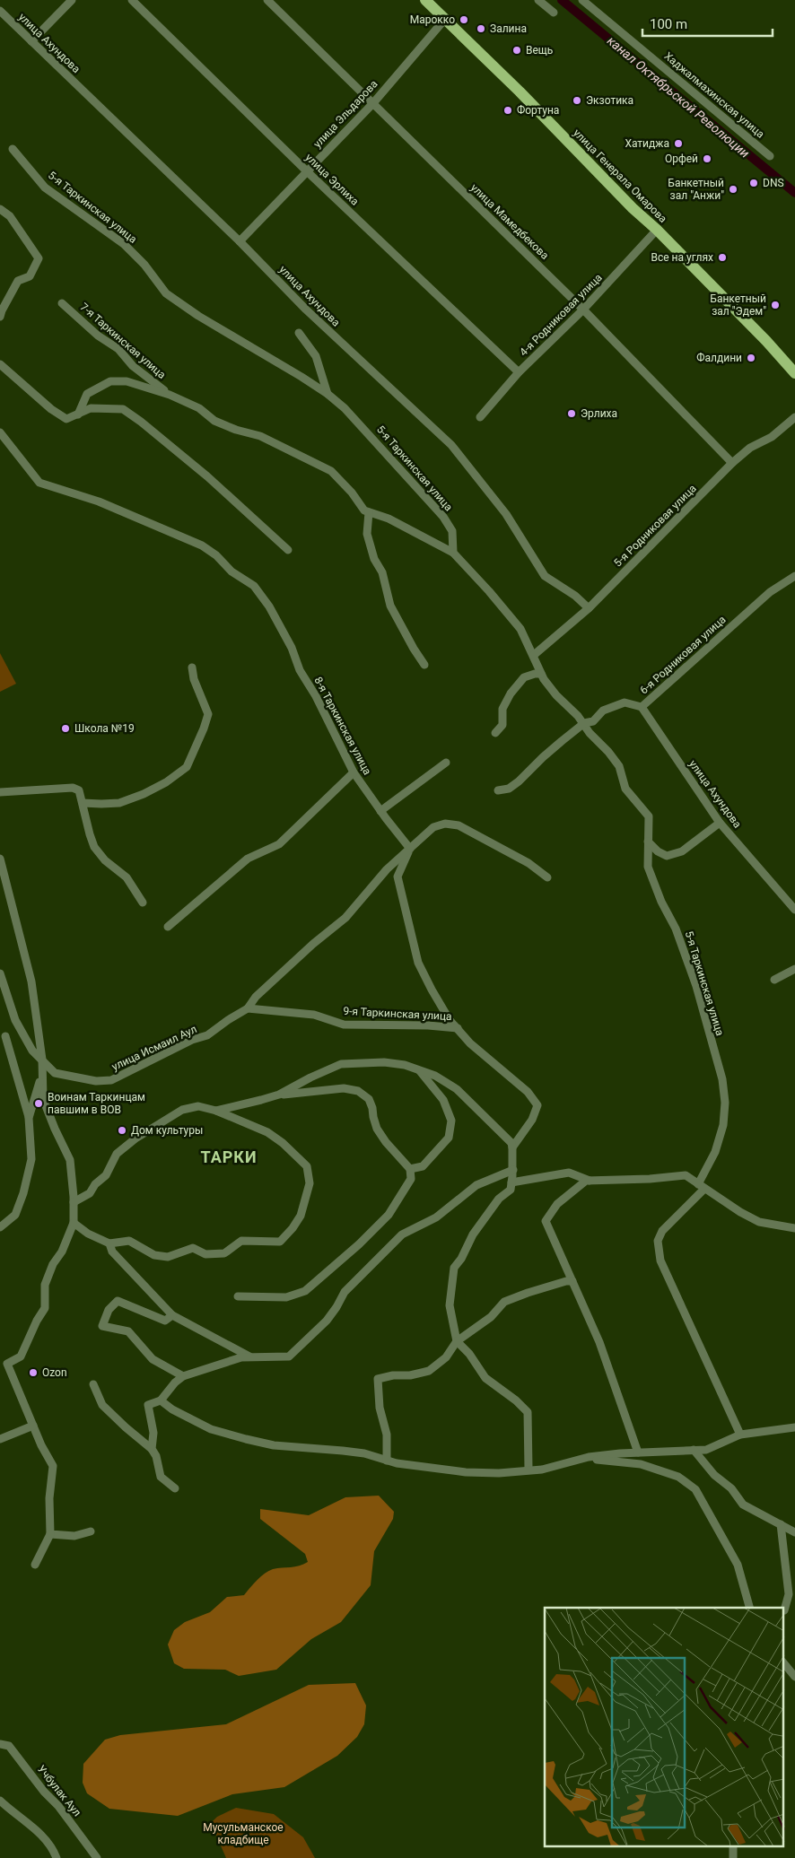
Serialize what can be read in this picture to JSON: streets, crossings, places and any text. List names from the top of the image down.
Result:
{
  "streets": {
    "main road": ["улица Генерала Омарова"],
    "street": [
      "улица Ахундова",
      "Хаджалмахинская улица",
      "улица Эльдарова",
      "улица Эрлиха",
      "5-я Таркинская улица",
      "улица Мамедбекова",
      "4-я Родниковая улица",
      "7-я Таркинская улица",
      "5-я Родниковая улица",
      "6-я Родниковая улица",
      "8-я Таркинская улица",
      "9-я Таркинская улица",
      "улица Исмаил Аул",
      "Учбулак Аул"
    ]
  },
  "crossings": [
    ["улица Ахундова", "улица Эльдарова"],
    ["улица Ахундова", "5-я Родниковая улица"],
    ["улица Ахундова", "6-я Родниковая улица"],
    ["улица Эльдарова", "улица Генерала Омарова"],
    ["улица Эльдарова", "улица Эрлиха"],
    ["улица Эльдарова", "улица Мамедбекова"],
    ["улица Генерала Омарова", "4-я Родниковая улица"],
    ["улица Эрлиха", "4-я Родниковая улица"],
    ["5-я Таркинская улица", "7-я Таркинская улица"],
    ["5-я Таркинская улица", "5-я Родниковая улица"],
    ["5-я Таркинская улица", "6-я Родниковая улица"],
    ["улица Мамедбекова", "4-я Родниковая улица"],
    ["улица Мамедбекова", "5-я Родниковая улица"],
    ["9-я Таркинская улица", "улица Исмаил Аул"]
  ],
  "districts": ["ТАРКИ"],
  "water": ["канал Октябрьской Революции"],
  "parks": ["Мусульманское кладбище"],
  "places": [
    "Марокко",
    "Залина",
    "Вещь",
    "Экзотика",
    "Фортуна",
    "Хатиджа",
    "Орфей",
    "DNS",
    "Банкетный зал \"Анжи\"",
    "Все на углях",
    "Банкетный зал \"Эдем\"",
    "Фалдини",
    "Эрлиха",
    "Школа №19",
    "Воинам Таркинцам павшим в ВОВ",
    "Дом культуры",
    "Ozon"
  ],
  "scale_bar": "100 m"
}
